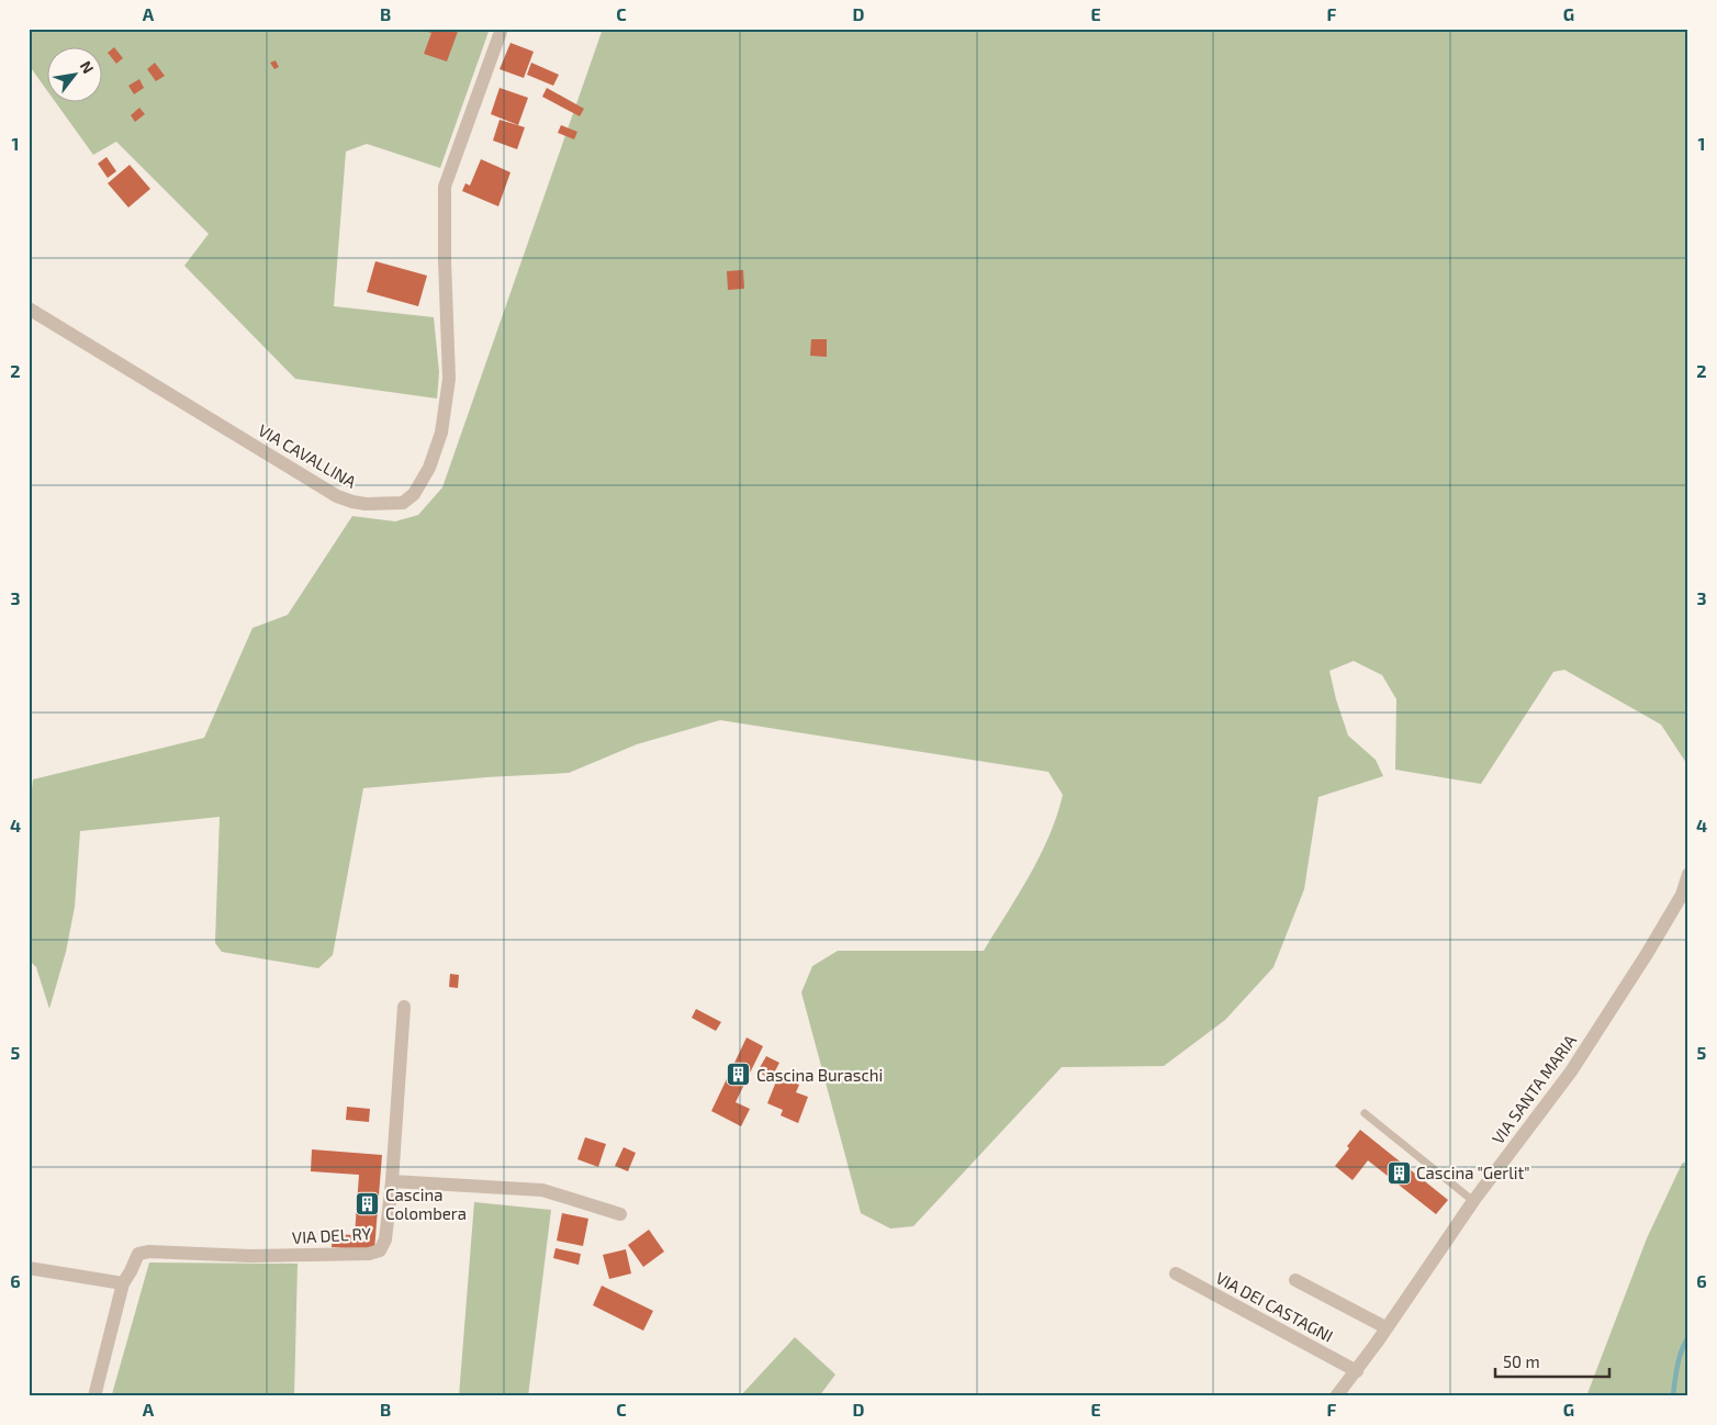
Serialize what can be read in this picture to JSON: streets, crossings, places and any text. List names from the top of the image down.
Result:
{
  "streets": {
    "street": [
      "VIA CAVALLINA",
      "VIA SANTA MARIA",
      "VIA DEL RY",
      "VIA DEI CASTAGNI"
    ]
  },
  "crossings": [
    ["VIA SANTA MARIA", "VIA DEI CASTAGNI"]
  ],
  "places": {
    "building": ["Cascina Buraschi", "Cascina \"Gerlit\"", "Cascina Colombera"]
  },
  "scale_bar": "50 m",
  "north": "top right",
  "grid": {
    "columns": [
      "A",
      "B",
      "C",
      "D",
      "E",
      "F",
      "G"
    ],
    "rows": [
      "1",
      "2",
      "3",
      "4",
      "5",
      "6"
    ]
  }
}
